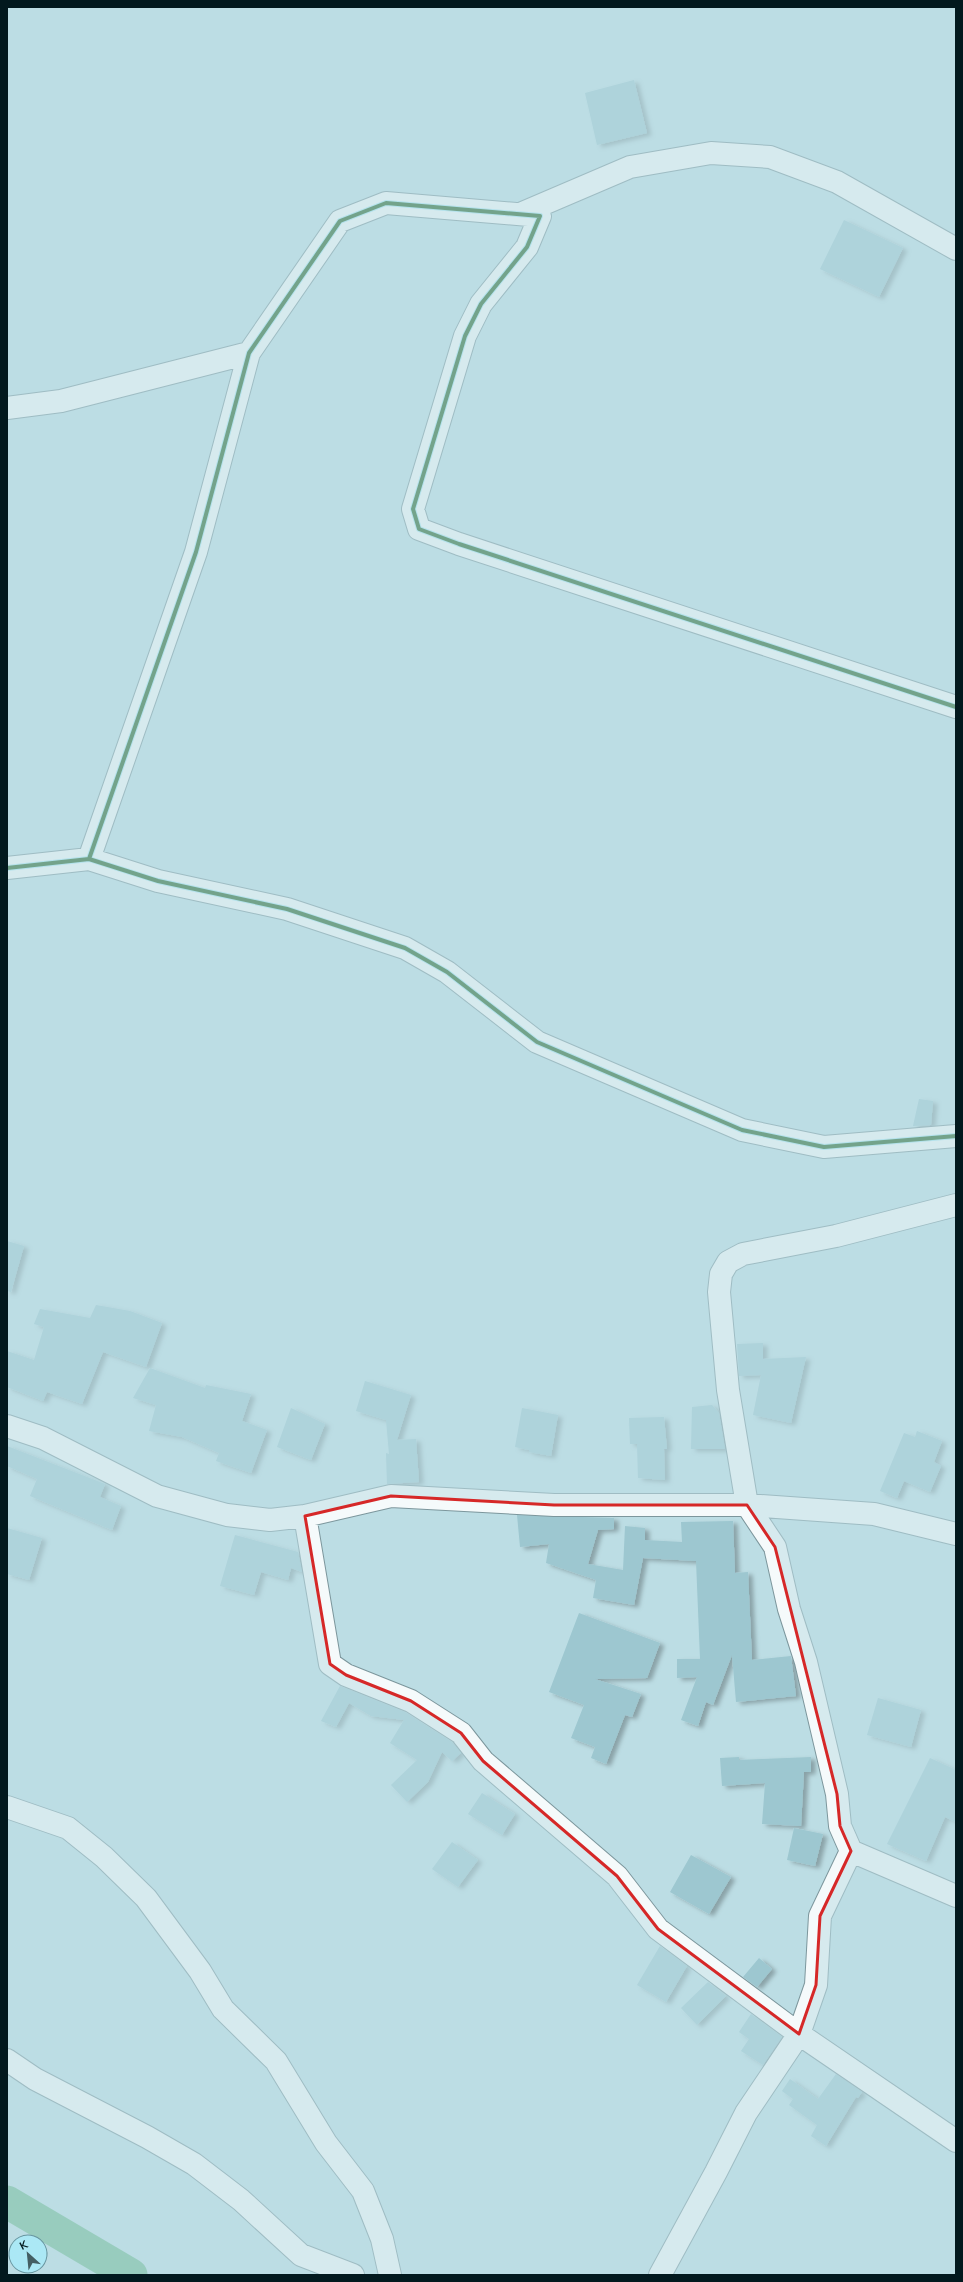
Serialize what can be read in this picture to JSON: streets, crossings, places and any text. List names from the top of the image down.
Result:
{
  "north": "top left"
}
